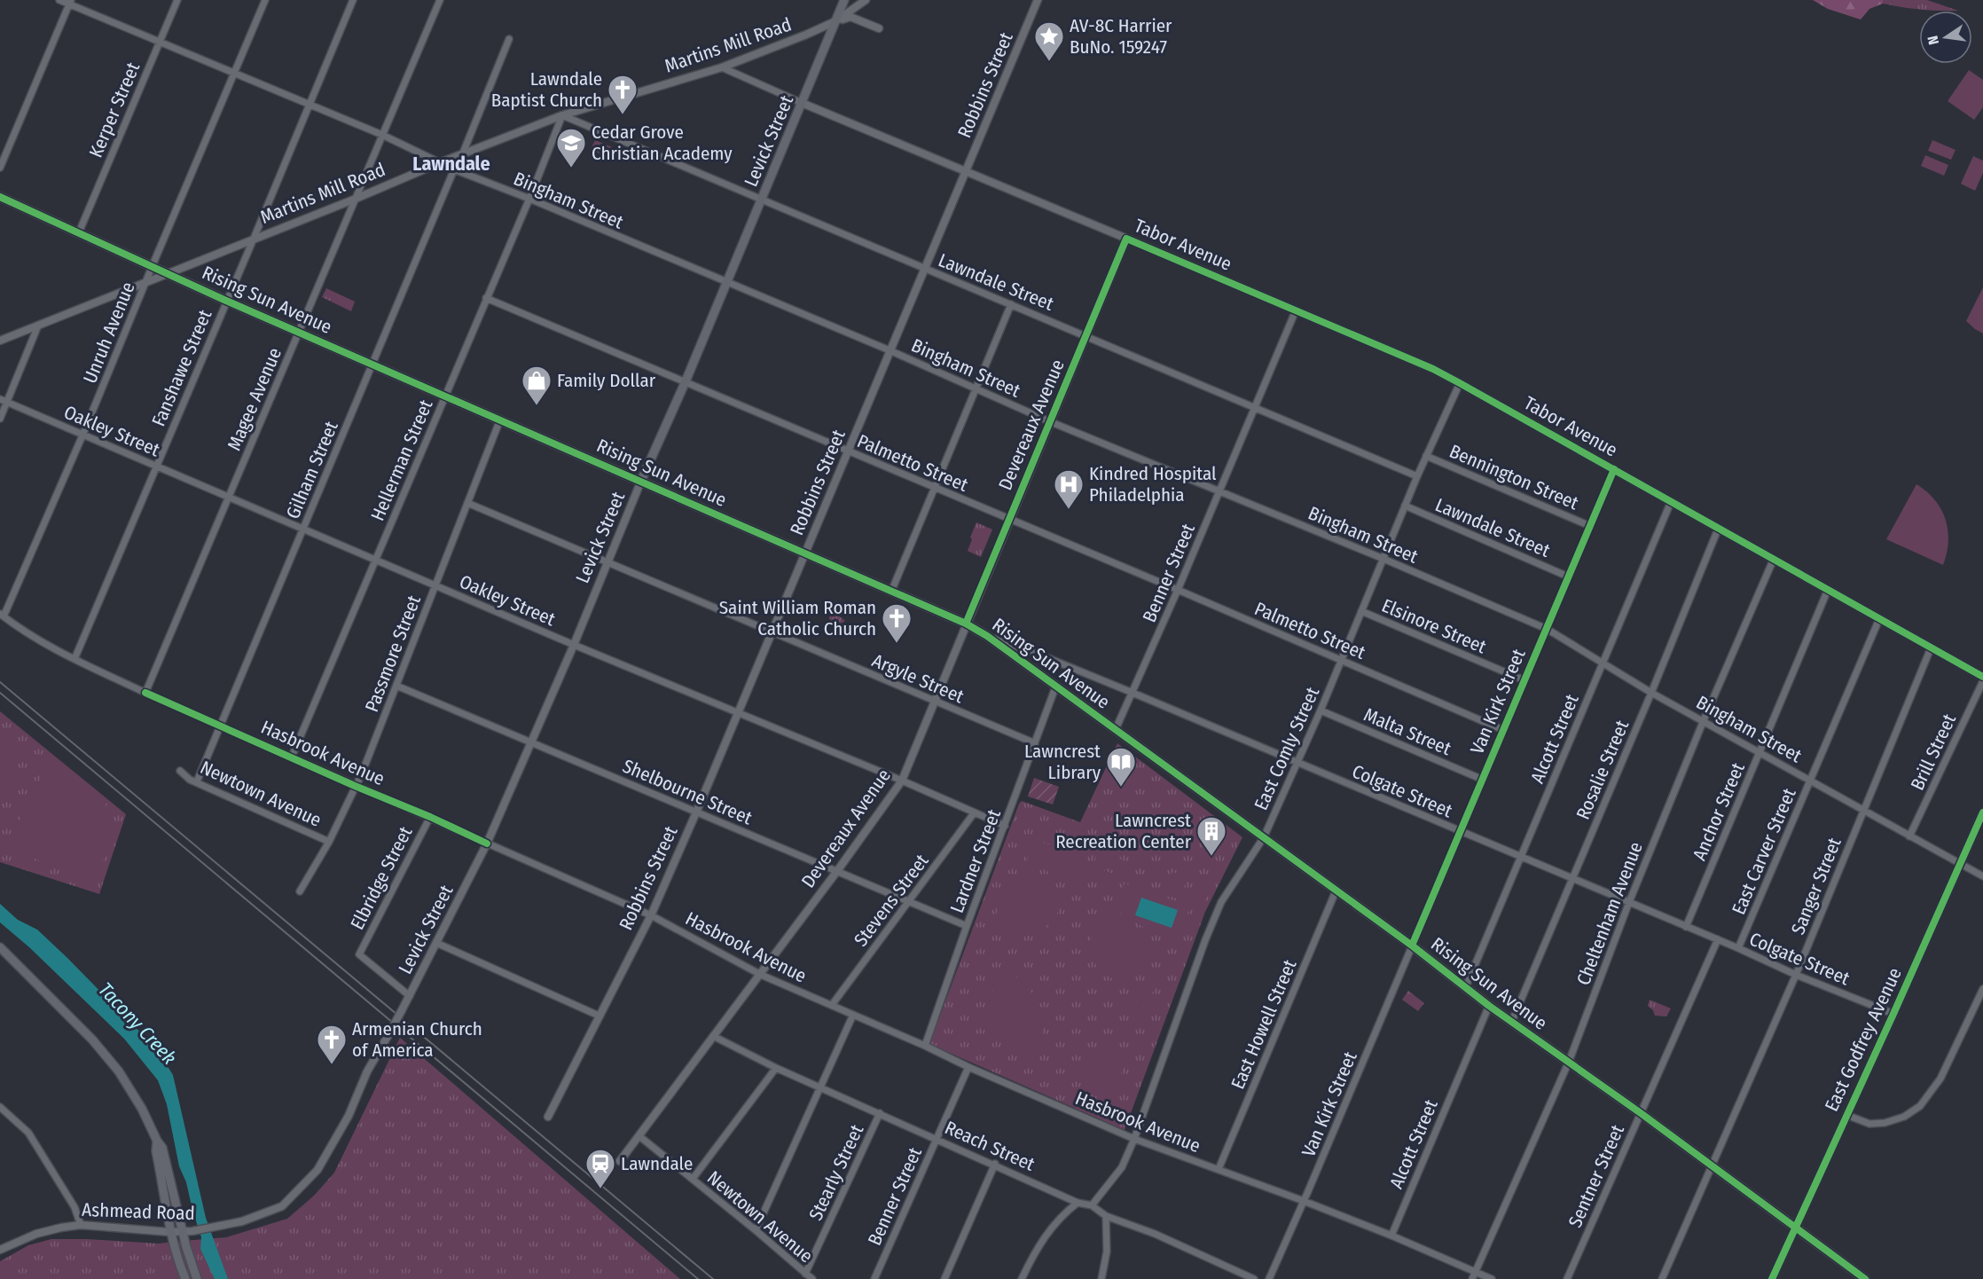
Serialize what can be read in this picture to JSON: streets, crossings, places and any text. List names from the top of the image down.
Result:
{
  "streets": {
    "main road": ["Levick Street", "Rising Sun Avenue"],
    "street": [
      "Martins Mill Road",
      "Robbins Street",
      "Kerper Street",
      "Bingham Street",
      "Tabor Avenue",
      "Lawndale Street",
      "Unruh Avenue",
      "Fanshawe Street",
      "Magee Avenue",
      "Devereaux Avenue",
      "Oakley Street",
      "Hellerman Street",
      "Palmetto Street",
      "Gilham Street",
      "Bennington Street",
      "Benner Street",
      "Elsinore Street",
      "Passmore Street",
      "Argyle Street",
      "Van Kirk Street",
      "Malta Street",
      "Alcott Street",
      "East Comly Street",
      "Brill Street",
      "Hasbrook Avenue",
      "Rosalie Street",
      "Colgate Street",
      "Shelbourne Street",
      "Newtown Avenue",
      "Anchor Street",
      "East Carver Street",
      "Lardner Street",
      "Elbridge Street",
      "Sanger Street",
      "Stevens Street",
      "Cheltenham Avenue",
      "East Howell Street",
      "East Godfrey Avenue",
      "Reach Street",
      "Stearly Street",
      "Sentner Street",
      "Ashmead Road"
    ]
  },
  "crossings": [
    ["Martins Mill Road", "Levick Street"],
    ["Martins Mill Road", "Bingham Street"],
    ["Martins Mill Road", "Tabor Avenue"],
    ["Martins Mill Road", "Lawndale Street"],
    ["Martins Mill Road", "Rising Sun Avenue"],
    ["Martins Mill Road", "Unruh Avenue"],
    ["Martins Mill Road", "Fanshawe Street"],
    ["Martins Mill Road", "Magee Avenue"],
    ["Martins Mill Road", "Hellerman Street"],
    ["Robbins Street", "Bingham Street"],
    ["Robbins Street", "Tabor Avenue"],
    ["Robbins Street", "Lawndale Street"],
    ["Robbins Street", "Rising Sun Avenue"],
    ["Robbins Street", "Oakley Street"],
    ["Robbins Street", "Palmetto Street"],
    ["Robbins Street", "Argyle Street"],
    ["Robbins Street", "Hasbrook Avenue"],
    ["Robbins Street", "Shelbourne Street"],
    ["Kerper Street", "Bingham Street"],
    ["Kerper Street", "Rising Sun Avenue"],
    ["Levick Street", "Bingham Street"],
    ["Levick Street", "Tabor Avenue"],
    ["Levick Street", "Lawndale Street"],
    ["Levick Street", "Rising Sun Avenue"],
    ["Levick Street", "Oakley Street"],
    ["Levick Street", "Palmetto Street"],
    ["Levick Street", "Argyle Street"],
    ["Levick Street", "Hasbrook Avenue"],
    ["Levick Street", "Shelbourne Street"],
    ["Levick Street", "Elbridge Street"],
    ["Levick Street", "Ashmead Road"],
    ["Bingham Street", "Unruh Avenue"],
    ["Bingham Street", "Fanshawe Street"],
    ["Bingham Street", "Magee Avenue"],
    ["Bingham Street", "Devereaux Avenue"],
    ["Bingham Street", "Hellerman Street"],
    ["Bingham Street", "Gilham Street"],
    ["Bingham Street", "Benner Street"],
    ["Bingham Street", "Van Kirk Street"],
    ["Bingham Street", "Alcott Street"],
    ["Bingham Street", "East Comly Street"],
    ["Bingham Street", "Brill Street"],
    ["Bingham Street", "Rosalie Street"],
    ["Bingham Street", "Anchor Street"],
    ["Bingham Street", "East Carver Street"],
    ["Bingham Street", "Sanger Street"],
    ["Bingham Street", "Cheltenham Avenue"],
    ["Bingham Street", "East Godfrey Avenue"],
    ["Tabor Avenue", "Devereaux Avenue"],
    ["Tabor Avenue", "Benner Street"],
    ["Tabor Avenue", "Van Kirk Street"],
    ["Tabor Avenue", "Alcott Street"],
    ["Tabor Avenue", "East Comly Street"],
    ["Tabor Avenue", "Brill Street"],
    ["Tabor Avenue", "Rosalie Street"],
    ["Tabor Avenue", "Anchor Street"],
    ["Tabor Avenue", "East Carver Street"],
    ["Tabor Avenue", "Sanger Street"],
    ["Tabor Avenue", "Cheltenham Avenue"],
    ["Lawndale Street", "Devereaux Avenue"],
    ["Lawndale Street", "Hellerman Street"],
    ["Lawndale Street", "Benner Street"],
    ["Lawndale Street", "Van Kirk Street"],
    ["Lawndale Street", "East Comly Street"],
    ["Rising Sun Avenue", "Unruh Avenue"],
    ["Rising Sun Avenue", "Fanshawe Street"],
    ["Rising Sun Avenue", "Magee Avenue"],
    ["Rising Sun Avenue", "Devereaux Avenue"],
    ["Rising Sun Avenue", "Hellerman Street"],
    ["Rising Sun Avenue", "Gilham Street"],
    ["Rising Sun Avenue", "Benner Street"],
    ["Rising Sun Avenue", "Passmore Street"],
    ["Rising Sun Avenue", "Van Kirk Street"],
    ["Rising Sun Avenue", "Alcott Street"],
    ["Rising Sun Avenue", "East Comly Street"],
    ["Rising Sun Avenue", "Rosalie Street"],
    ["Rising Sun Avenue", "Colgate Street"],
    ["Rising Sun Avenue", "Lardner Street"],
    ["Rising Sun Avenue", "Sanger Street"],
    ["Rising Sun Avenue", "Cheltenham Avenue"],
    ["Rising Sun Avenue", "East Howell Street"],
    ["Rising Sun Avenue", "East Godfrey Avenue"],
    ["Rising Sun Avenue", "Sentner Street"],
    ["Unruh Avenue", "Oakley Street"],
    ["Unruh Avenue", "Hasbrook Avenue"],
    ["Fanshawe Street", "Oakley Street"],
    ["Fanshawe Street", "Hasbrook Avenue"],
    ["Magee Avenue", "Oakley Street"],
    ["Magee Avenue", "Hasbrook Avenue"],
    ["Devereaux Avenue", "Oakley Street"],
    ["Devereaux Avenue", "Palmetto Street"],
    ["Devereaux Avenue", "Argyle Street"],
    ["Devereaux Avenue", "Hasbrook Avenue"],
    ["Devereaux Avenue", "Shelbourne Street"],
    ["Devereaux Avenue", "Newtown Avenue"],
    ["Devereaux Avenue", "Reach Street"],
    ["Oakley Street", "Hellerman Street"],
    ["Oakley Street", "Gilham Street"],
    ["Oakley Street", "Passmore Street"],
    ["Oakley Street", "Lardner Street"],
    ["Oakley Street", "Stevens Street"],
    ["Hellerman Street", "Palmetto Street"],
    ["Hellerman Street", "Hasbrook Avenue"],
    ["Palmetto Street", "Benner Street"],
    ["Palmetto Street", "Van Kirk Street"],
    ["Palmetto Street", "East Comly Street"],
    ["Gilham Street", "Hasbrook Avenue"],
    ["Gilham Street", "Newtown Avenue"],
    ["Bennington Street", "Van Kirk Street"],
    ["Bennington Street", "East Comly Street"],
    ["Benner Street", "Hasbrook Avenue"],
    ["Benner Street", "Colgate Street"],
    ["Benner Street", "Reach Street"],
    ["Elsinore Street", "Van Kirk Street"],
    ["Elsinore Street", "East Comly Street"],
    ["Passmore Street", "Argyle Street"],
    ["Passmore Street", "Hasbrook Avenue"],
    ["Passmore Street", "Shelbourne Street"],
    ["Passmore Street", "Newtown Avenue"],
    ["Argyle Street", "Lardner Street"],
    ["Van Kirk Street", "Malta Street"],
    ["Van Kirk Street", "Hasbrook Avenue"],
    ["Van Kirk Street", "Colgate Street"],
    ["Malta Street", "East Comly Street"],
    ["Alcott Street", "Hasbrook Avenue"],
    ["Alcott Street", "Colgate Street"],
    ["East Comly Street", "Hasbrook Avenue"],
    ["East Comly Street", "Colgate Street"],
    ["East Comly Street", "Reach Street"],
    ["Hasbrook Avenue", "Lardner Street"],
    ["Hasbrook Avenue", "Elbridge Street"],
    ["Hasbrook Avenue", "Stevens Street"],
    ["Hasbrook Avenue", "Cheltenham Avenue"],
    ["Hasbrook Avenue", "East Howell Street"],
    ["Rosalie Street", "Colgate Street"],
    ["Colgate Street", "Anchor Street"],
    ["Colgate Street", "East Carver Street"],
    ["Colgate Street", "Sanger Street"],
    ["Colgate Street", "Cheltenham Avenue"],
    ["Colgate Street", "East Godfrey Avenue"],
    ["Colgate Street", "Sentner Street"],
    ["Shelbourne Street", "Lardner Street"],
    ["Shelbourne Street", "Stevens Street"],
    ["Newtown Avenue", "Stearly Street"],
    ["Reach Street", "Stearly Street"]
  ],
  "districts": ["Lawndale"],
  "water": ["Tacony Creek"],
  "places": {
    "place": ["AV-8C Harrier BuNo. 159247"],
    "church": ["Lawndale Baptist Church", "Saint William Roman Catholic Church", "Armenian Church of America"],
    "school or university": ["Cedar Grove Christian Academy"],
    "shop": ["Family Dollar"],
    "hospital": ["Kindred Hospital Philadelphia"],
    "library": ["Lawncrest Library"],
    "building": ["Lawncrest Recreation Center"],
    "station": ["Lawndale"]
  },
  "north": "left"
}
